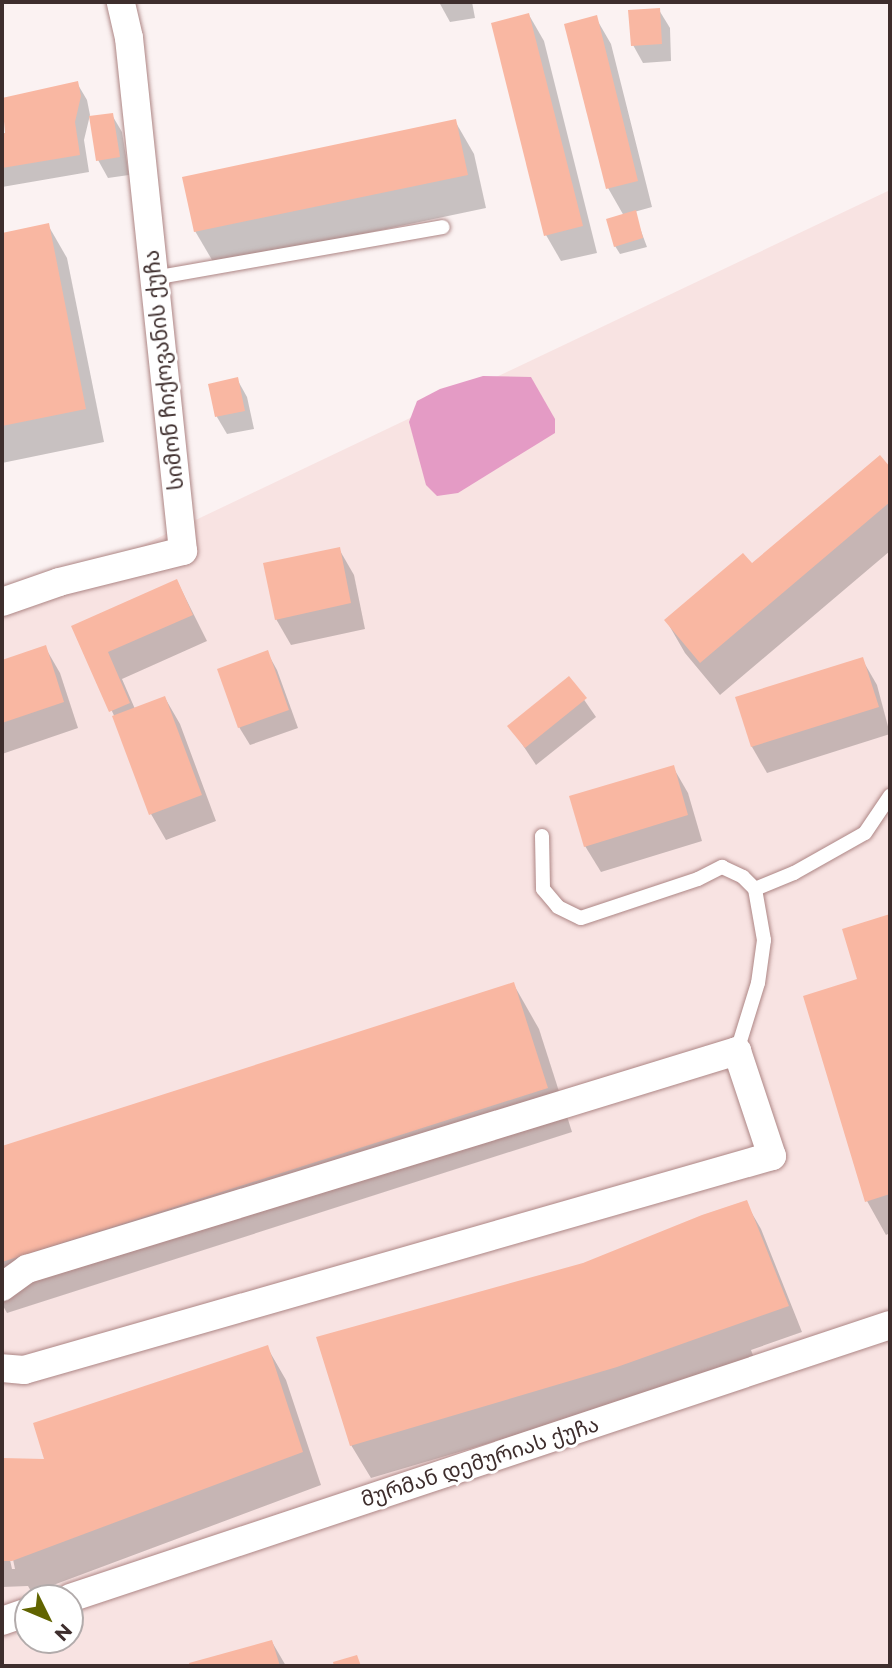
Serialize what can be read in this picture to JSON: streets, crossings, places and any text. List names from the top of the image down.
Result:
{
  "streets": {
    "street": ["სიმონ ჩიქოვანის ქუჩა", "მურმან დემურიას ქუჩა"]
  },
  "north": "bottom right"
}
